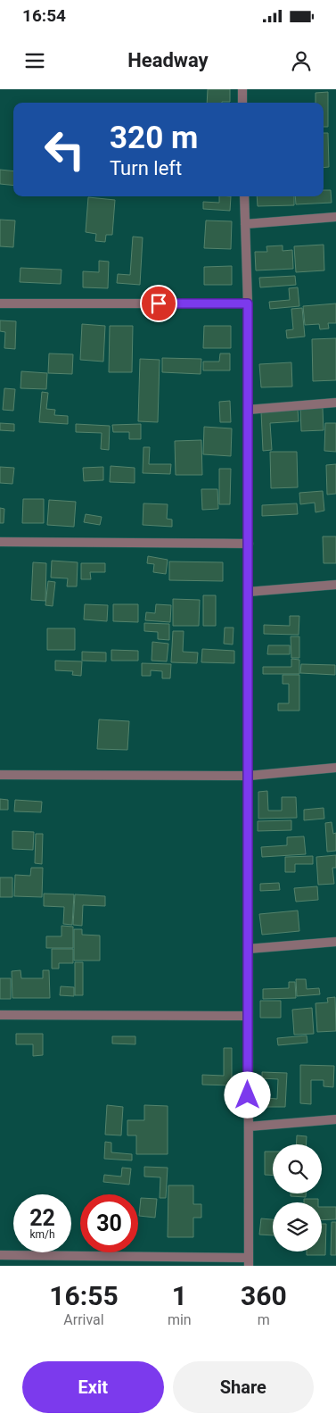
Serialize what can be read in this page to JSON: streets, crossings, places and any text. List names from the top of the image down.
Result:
{
  "page": {
    "status": "16:54",
    "header": "Headway",
    "turn": ["320 m", "Turn left"],
    "speed": "22 km/h",
    "limit": "30",
    "eta": [
      "16:55",
      "Arrival",
      "1",
      "min",
      "360",
      "m"
    ],
    "buttons": ["Exit", "Share"]
  }
}
